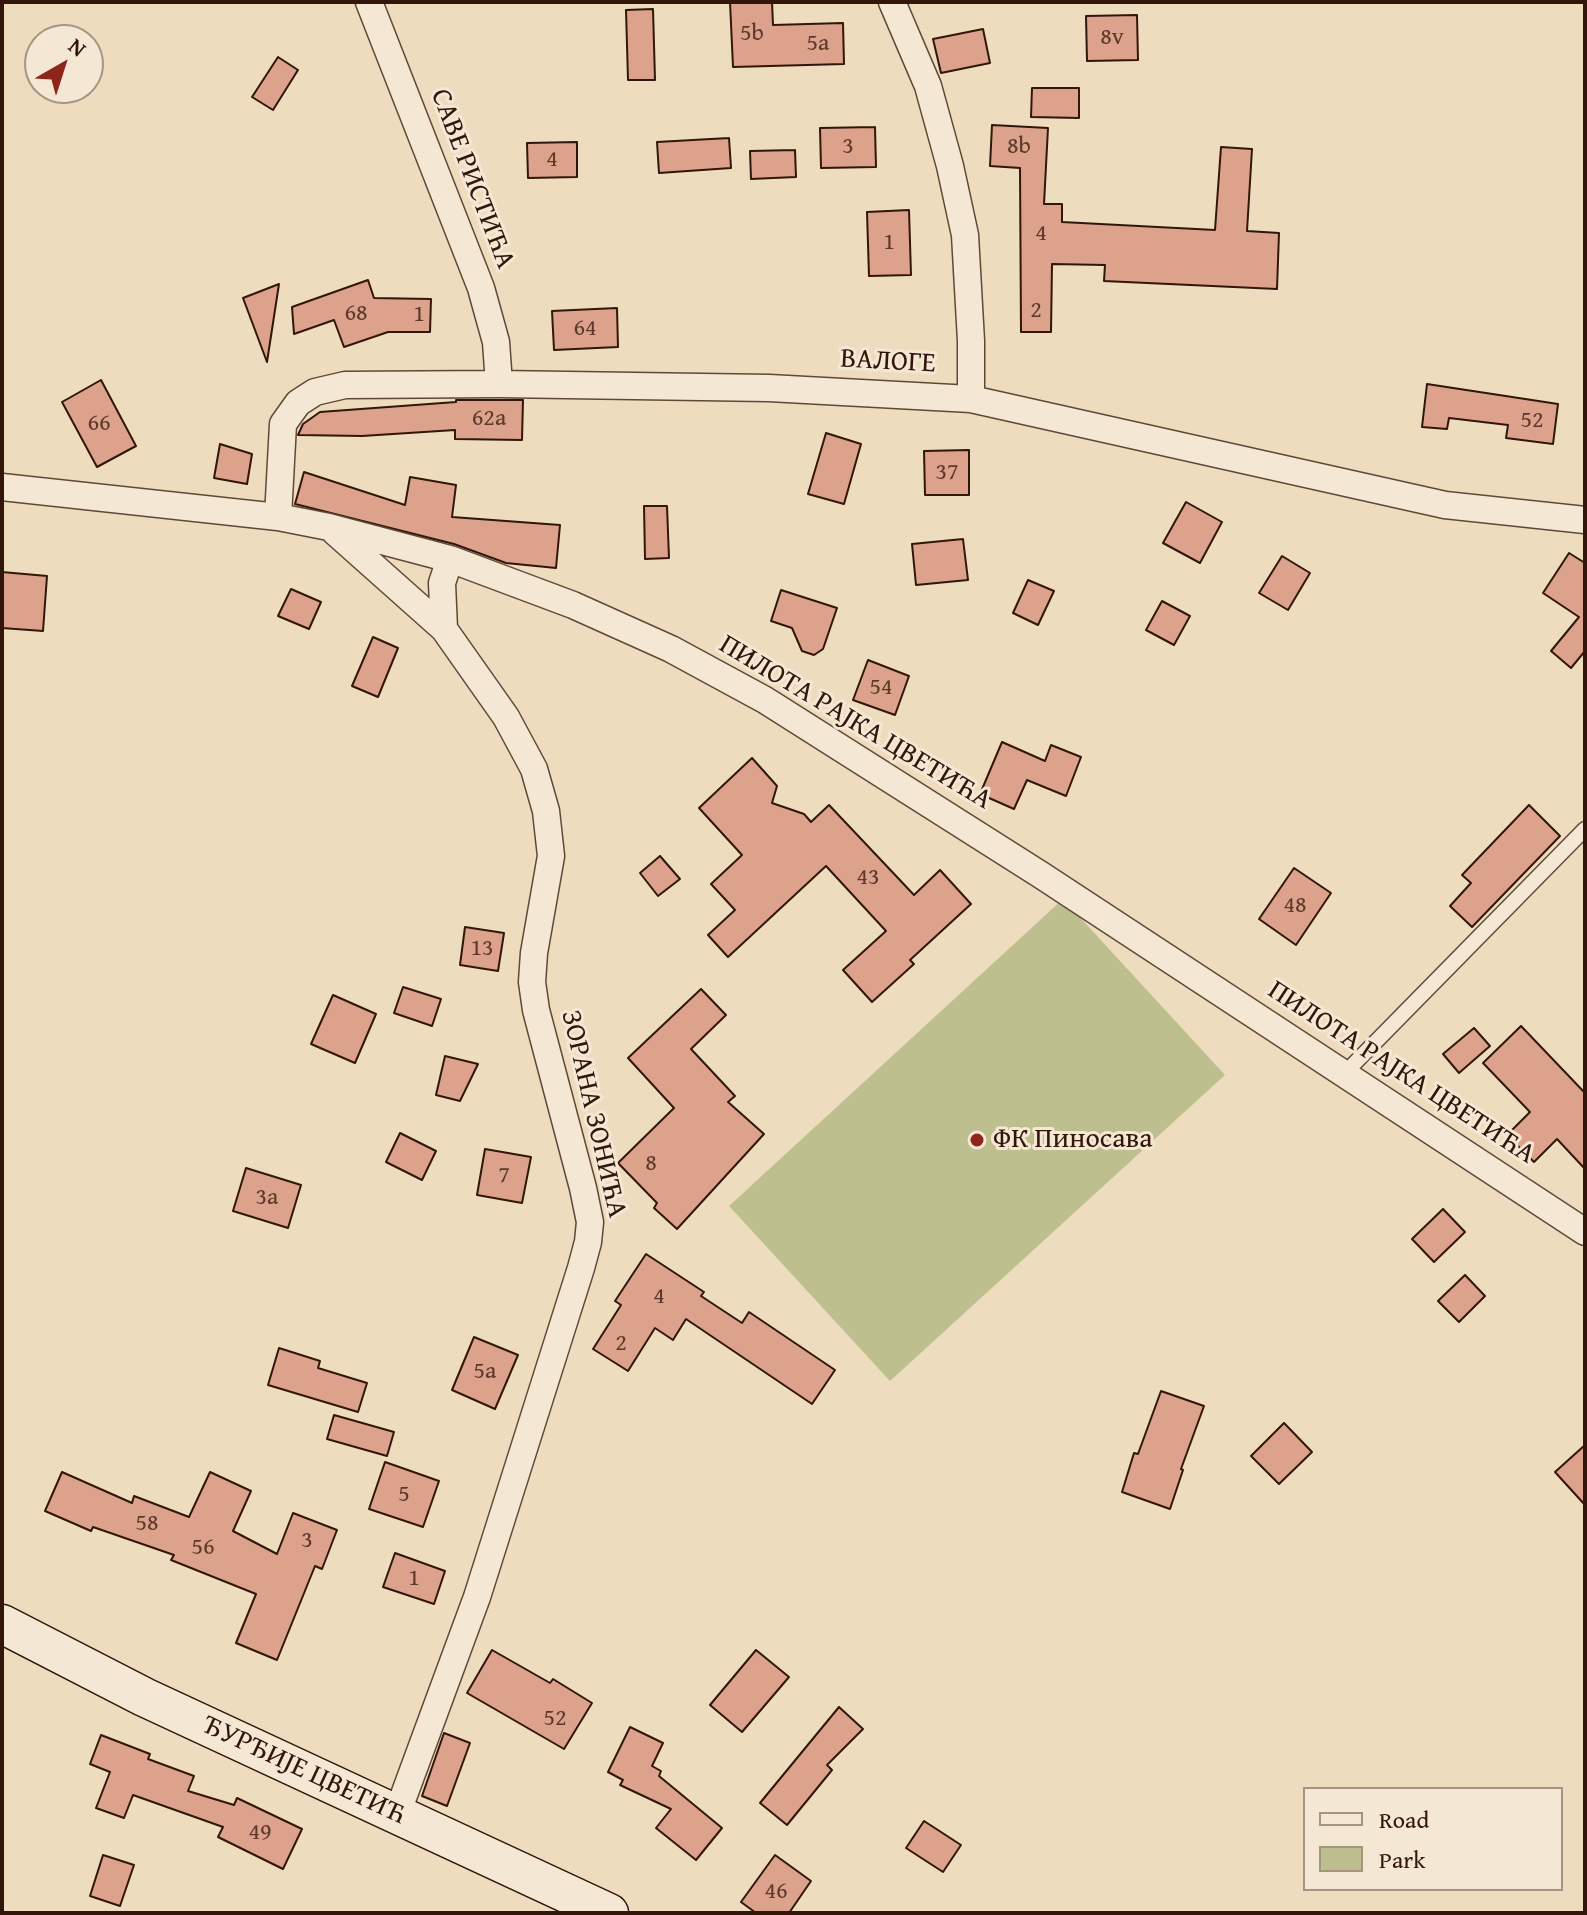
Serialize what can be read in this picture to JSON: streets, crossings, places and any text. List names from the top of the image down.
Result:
{
  "streets": {
    "street": [
      "САВЕ РИСТИЋА",
      "ВАЛОГЕ",
      "ПИЛОТА РАЈКА ЦВЕТИЋА",
      "ЗОРАНА ЗОНИЋА",
      "ЂУРЂИЈЕ ЦВЕТИЋ"
    ]
  },
  "crossings": [
    ["САВЕ РИСТИЋА", "ВАЛОГЕ"],
    ["ВАЛОГЕ", "ПИЛОТА РАЈКА ЦВЕТИЋА"],
    ["ПИЛОТА РАЈКА ЦВЕТИЋА", "ЗОРАНА ЗОНИЋА"],
    ["ЗОРАНА ЗОНИЋА", "ЂУРЂИЈЕ ЦВЕТИЋ"]
  ],
  "places": ["ФК Пиносава"],
  "house_numbers": [
    "5b",
    "8v",
    "5a",
    "3",
    "8b",
    "4",
    "4",
    "1",
    "2",
    "68",
    "1",
    "64",
    "62a",
    "52",
    "66",
    "37",
    "54",
    "43",
    "48",
    "13",
    "8",
    "7",
    "3a",
    "4",
    "2",
    "5a",
    "5",
    "58",
    "3",
    "56",
    "1",
    "52",
    "49",
    "46"
  ],
  "legend": ["Road", "Park"],
  "north": "top right"
}
